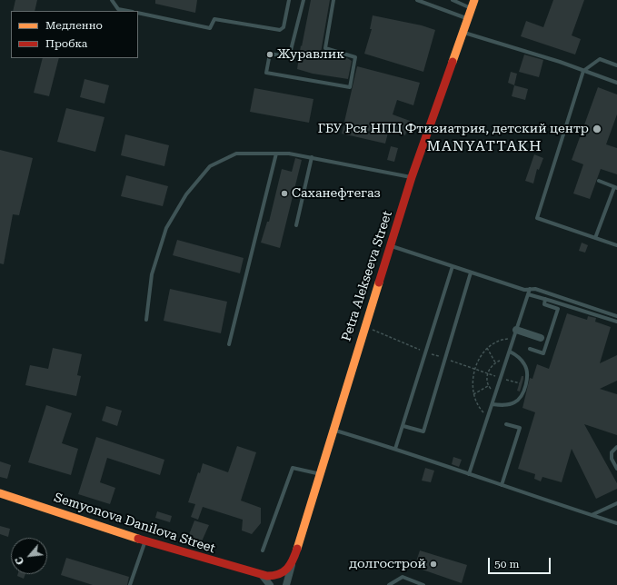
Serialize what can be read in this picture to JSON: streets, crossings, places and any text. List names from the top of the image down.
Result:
{
  "streets": {
    "street": ["Petra Alekseeva Street", "Semyonova Danilova Street"]
  },
  "districts": ["MANYATTAKH"],
  "places": [
    "Журавлик",
    "ГБУ Рся НПЦ Фтизиатрия, детский центр",
    "Саханефтегаз",
    "долгострой"
  ],
  "legend": ["Медленно", "Пробка"],
  "scale_bar": "50 m",
  "north": "bottom left"
}
